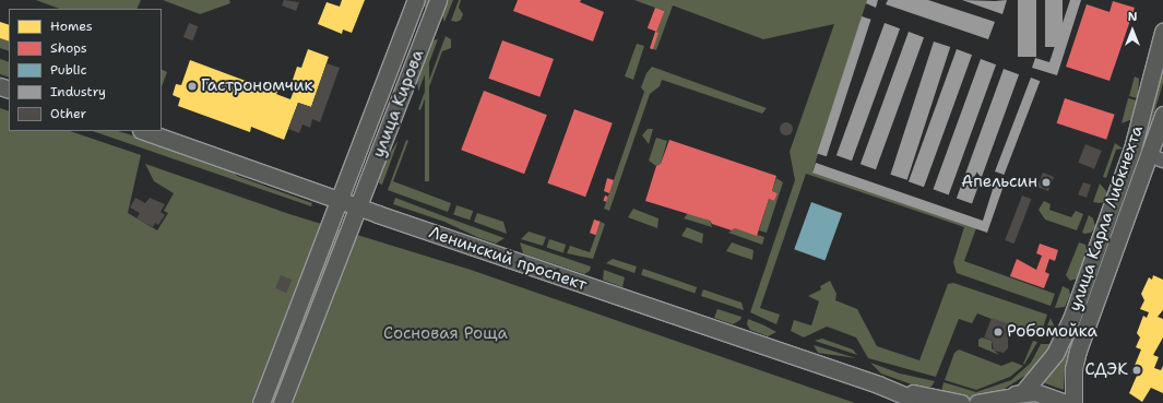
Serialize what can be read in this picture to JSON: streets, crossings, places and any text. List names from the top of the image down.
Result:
{
  "streets": {
    "main road": ["улица Кирова", "улица Карла Либкнехта", "Ленинский проспект"]
  },
  "crossings": [
    ["улица Кирова", "Ленинский проспект"]
  ],
  "parks": ["Сосновая Роща"],
  "places": [
    "Гастрономчик",
    "Апельсин",
    "Робомойка",
    "СДЭК"
  ],
  "legend": [
    "Homes",
    "Shops",
    "Public",
    "Industry",
    "Other"
  ],
  "north": "top"
}
